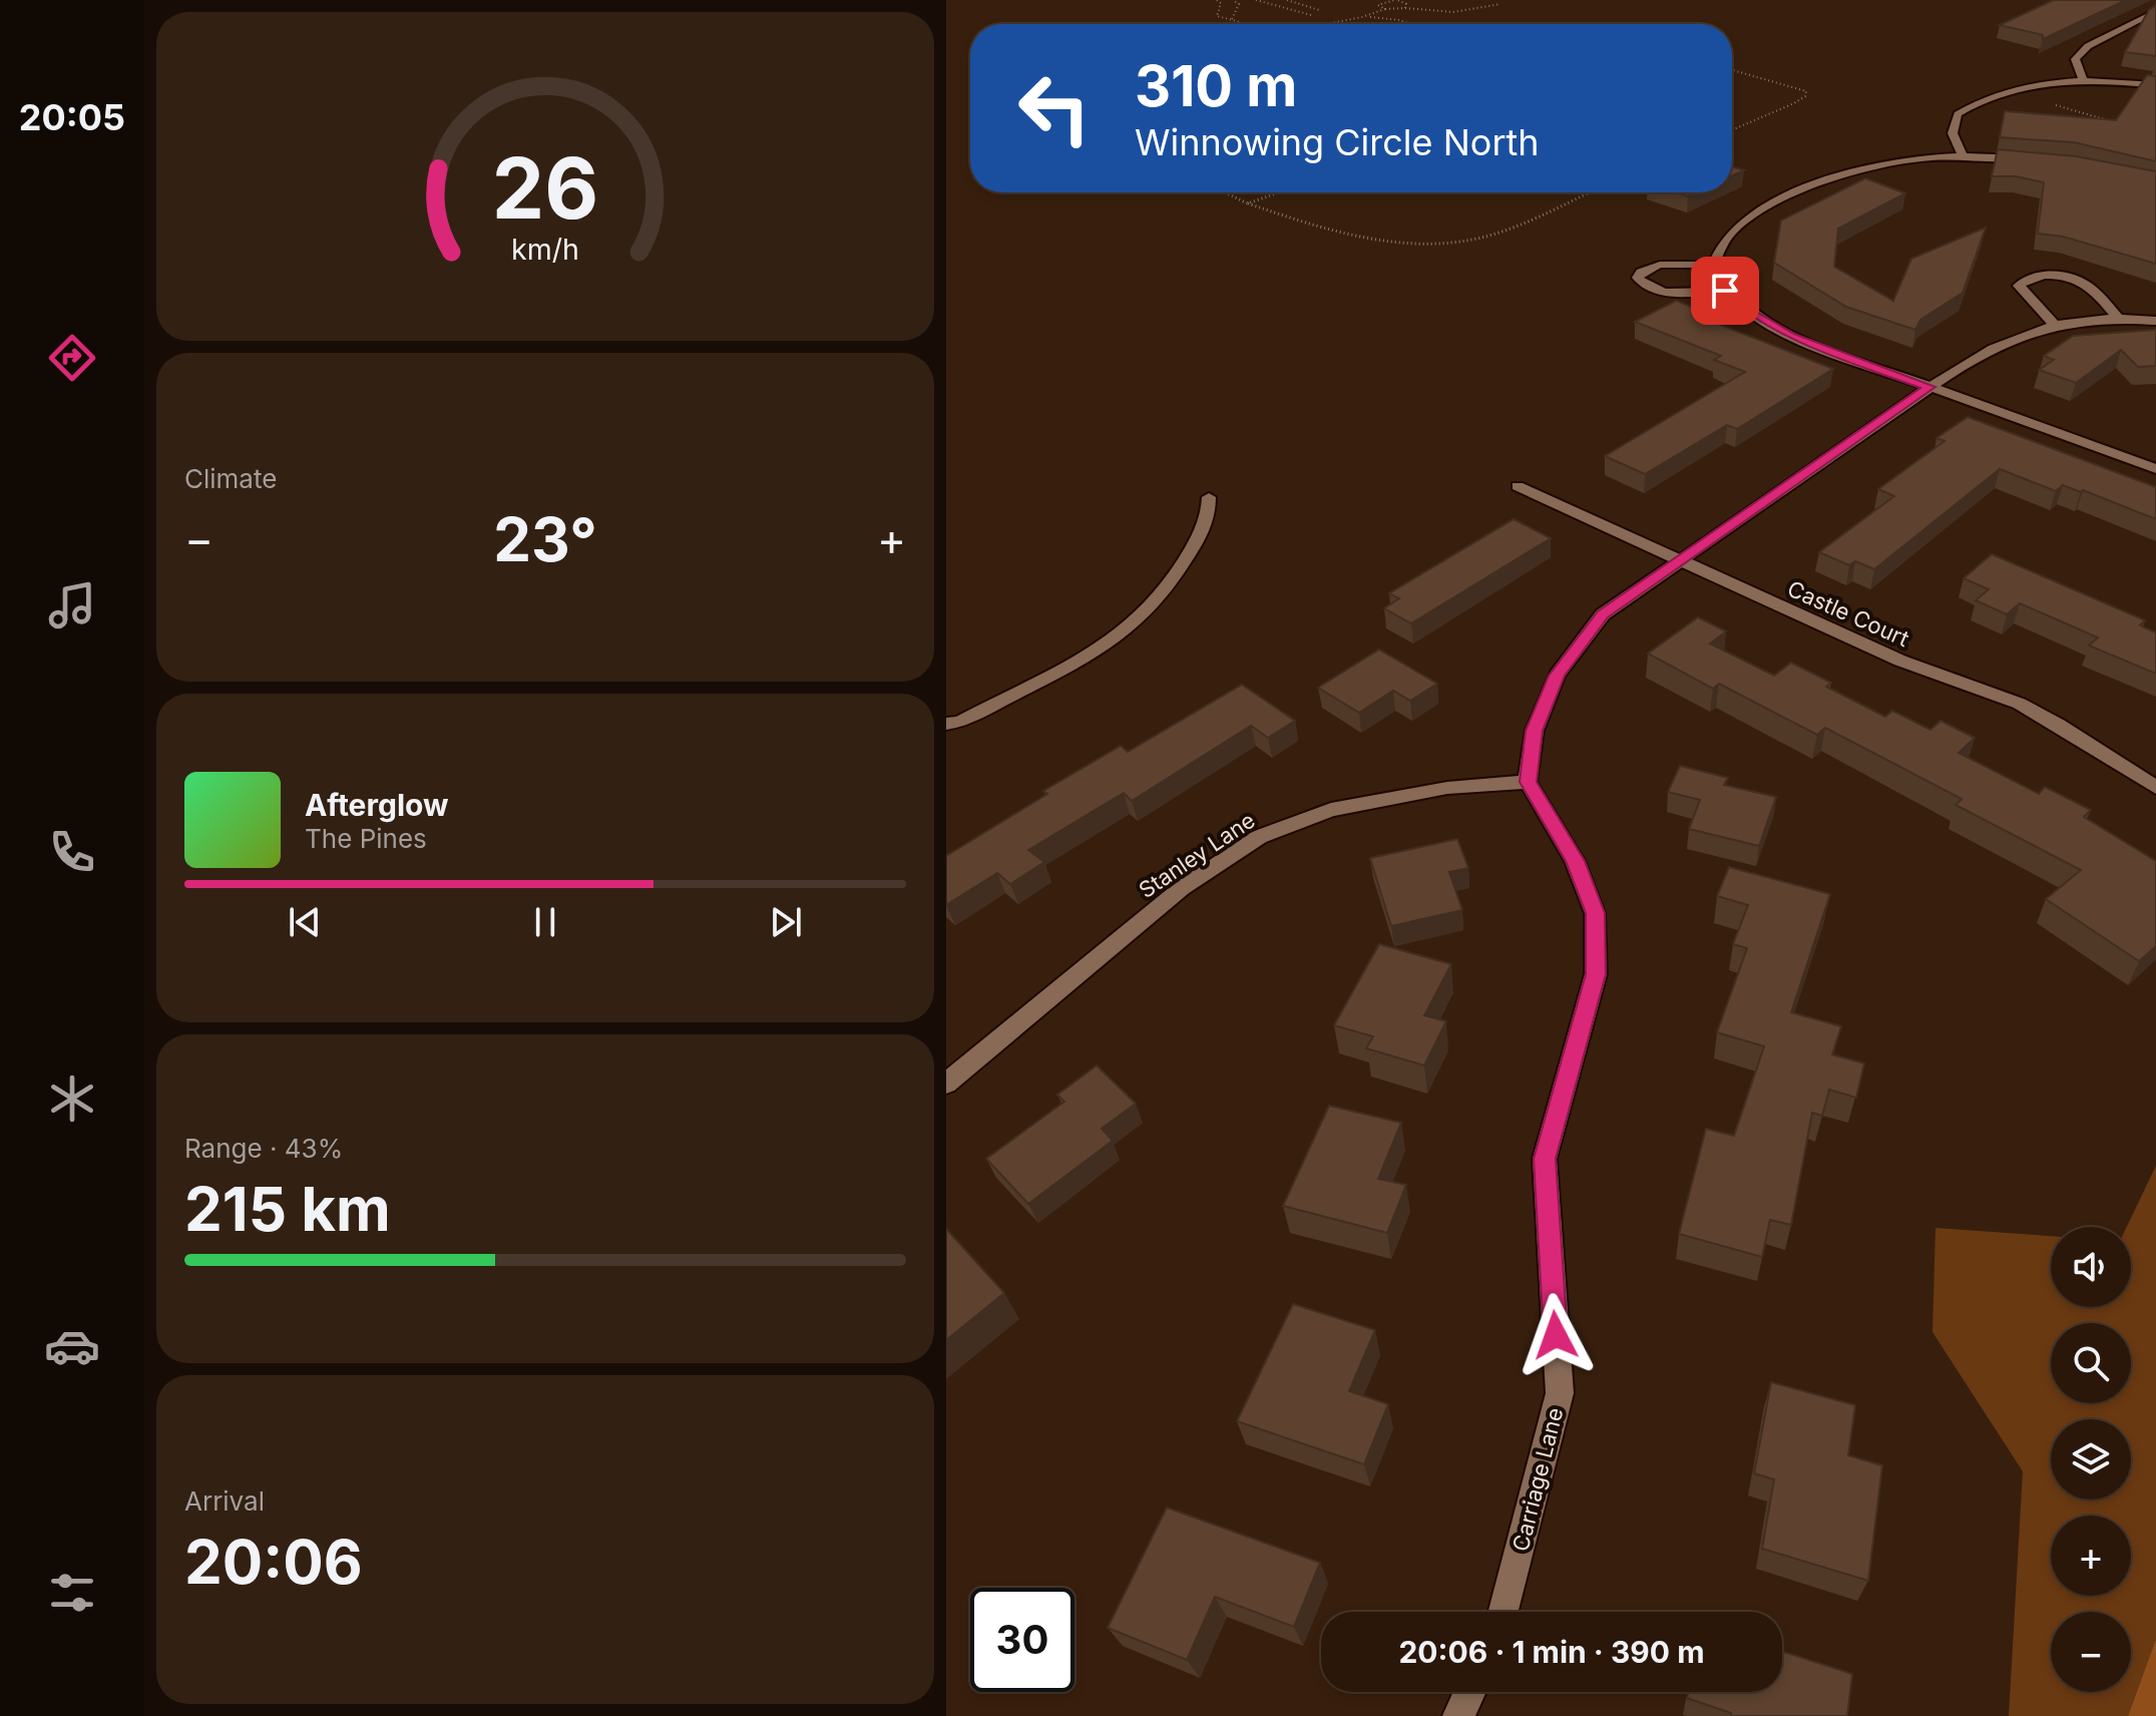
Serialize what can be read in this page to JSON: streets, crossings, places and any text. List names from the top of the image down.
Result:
{
  "streets": {
    "street": ["Castle Court", "Stanley Lane", "Carriage Lane"]
  },
  "crossings": [
    ["Stanley Lane", "Carriage Lane"]
  ],
  "page": {
    "tabs": "20:05",
    "turn": ["310 m", "Winnowing Circle North"],
    "tile": [
      "Climate",
      ["Range · 43%", "215 km"],
      ["Arrival", "20:06"]
    ],
    "heat": ["−", "23°", "+"],
    "song": ["Afterglow", "The Pines"],
    "map_buttons": ["+", "−"],
    "limit": "30",
    "trip": "20:06 · 1 min · 390 m",
    "gauge": ["26", "km/h"]
  }
}
